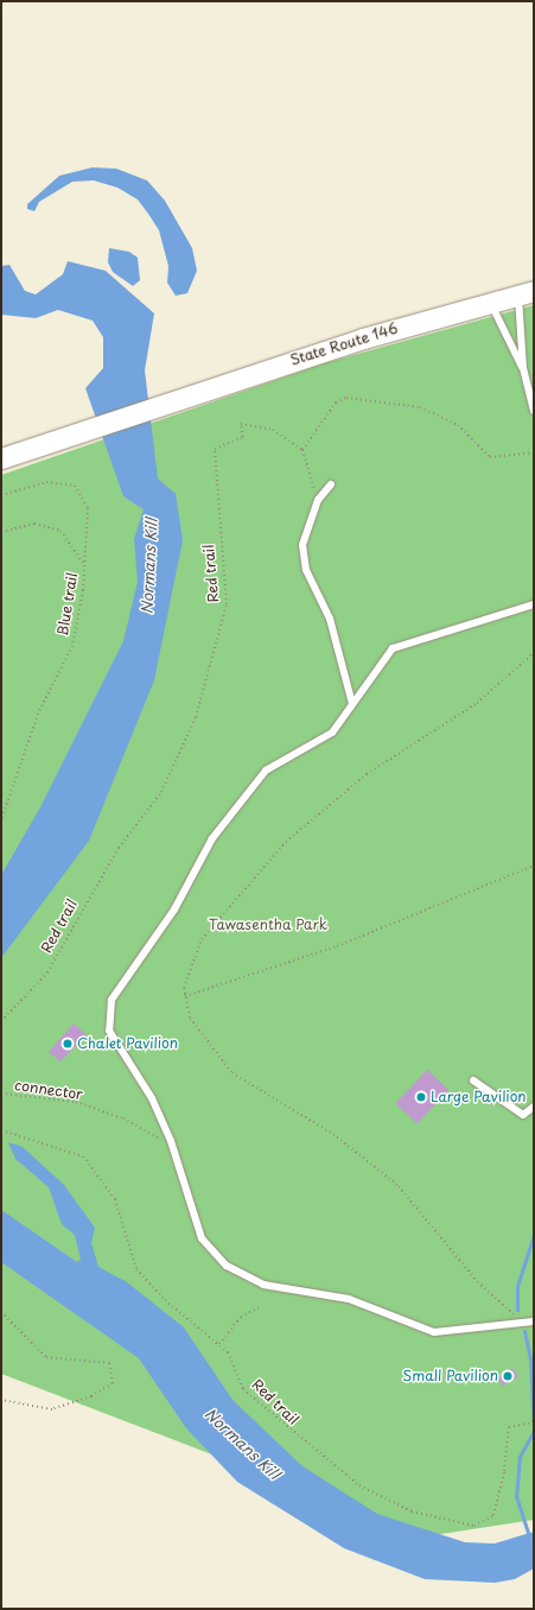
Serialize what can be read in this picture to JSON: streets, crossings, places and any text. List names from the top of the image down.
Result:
{
  "streets": {
    "main road": ["State Route 146"],
    "path": ["Red trail", "Blue trail", "connector"]
  },
  "water": ["Normans Kill"],
  "parks": ["Tawasentha Park"],
  "places": ["Chalet Pavilion", "Large Pavilion", "Small Pavilion"]
}
